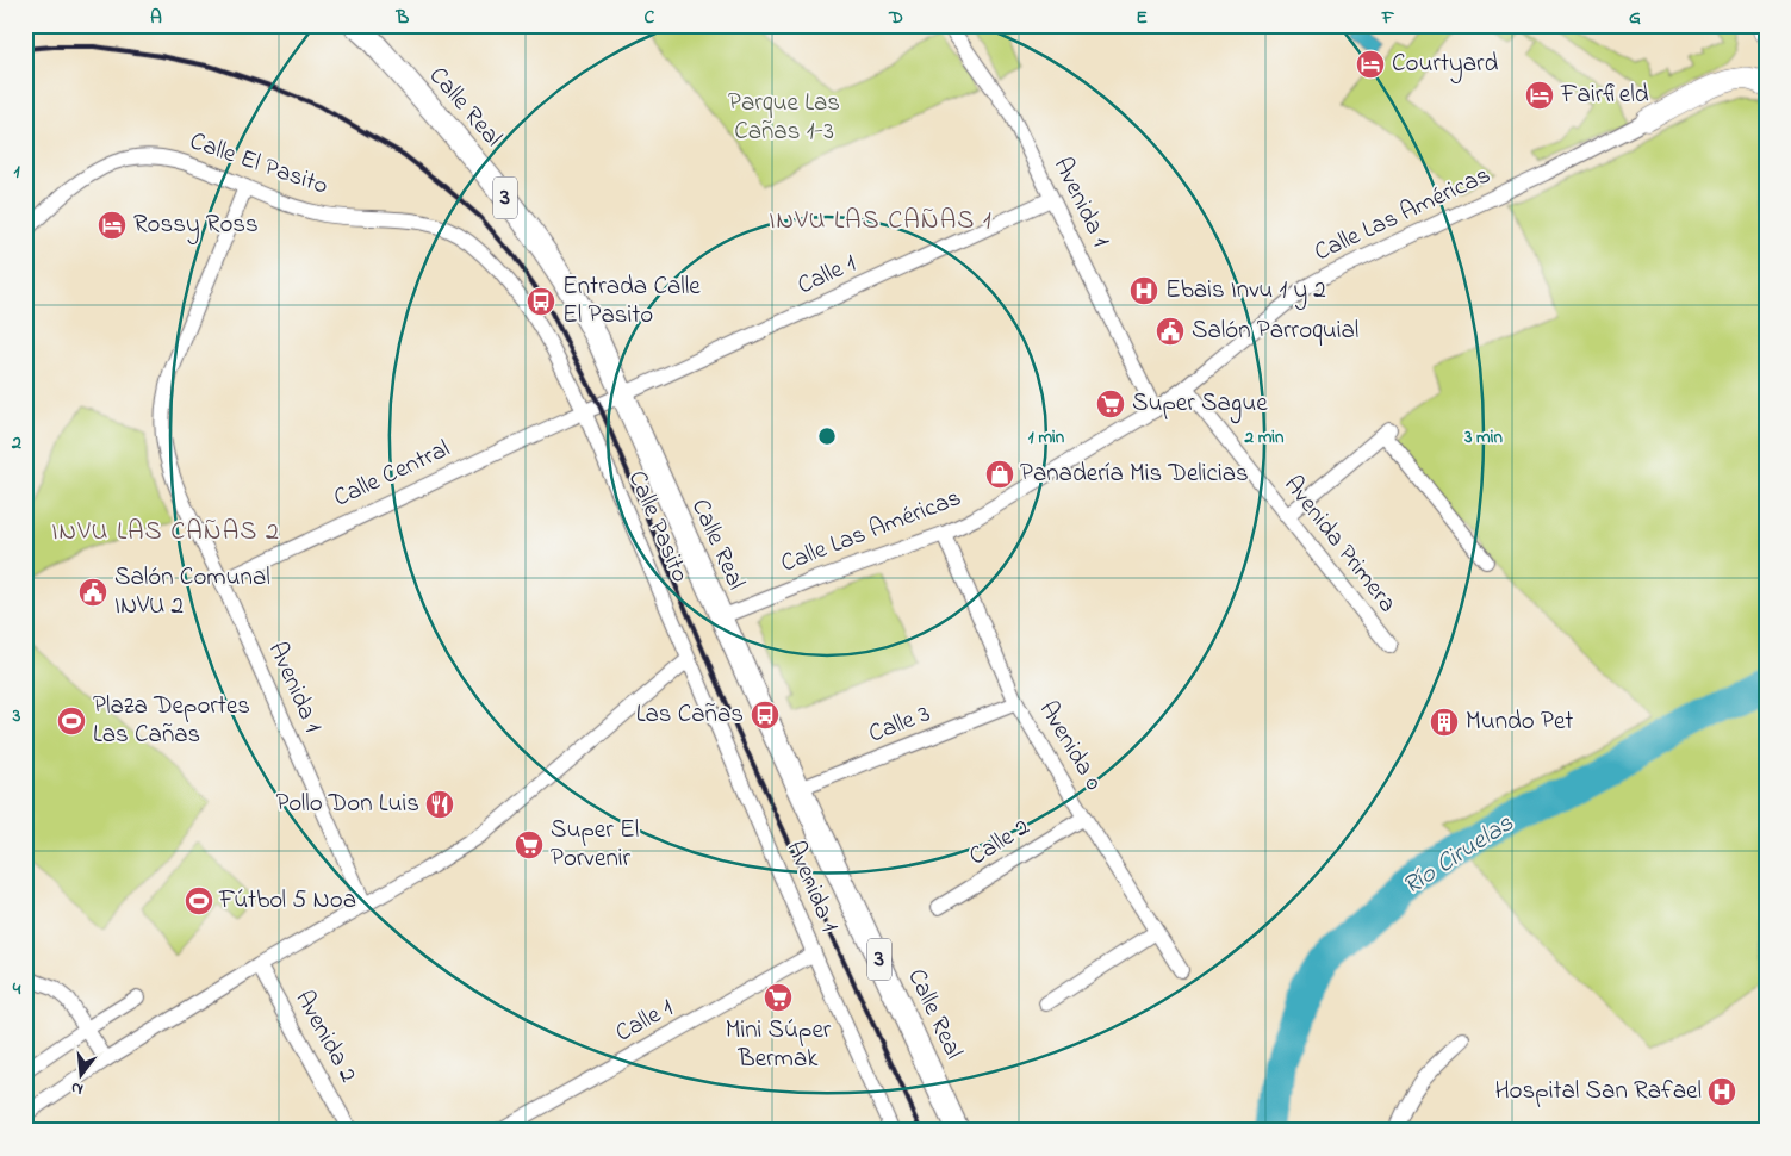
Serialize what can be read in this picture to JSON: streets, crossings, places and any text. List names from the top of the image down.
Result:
{
  "streets": {
    "main road": ["Calle Real", "3"],
    "street": [
      "Calle El Pasito",
      "Avenida 1",
      "Calle Las Américas",
      "Calle 1",
      "Calle Central",
      "Calle Pasito",
      "Avenida Primera",
      "Calle 3",
      "Avenida 0",
      "Calle 2",
      "Avenida 2"
    ]
  },
  "crossings": [
    ["Calle Real", "Calle Las Américas"],
    ["Calle Real", "Calle 1"],
    ["Calle Real", "Calle 3"],
    ["Calle El Pasito", "Avenida 1"],
    ["Calle El Pasito", "Calle 1"],
    ["Calle El Pasito", "Calle Central"],
    ["Calle El Pasito", "Calle Pasito"],
    ["Avenida 1", "Calle Las Américas"],
    ["Avenida 1", "Calle 1"],
    ["Avenida 1", "Calle Central"],
    ["Avenida 1", "Calle Pasito"],
    ["Calle Las Américas", "Avenida Primera"],
    ["Calle Las Américas", "Avenida 0"],
    ["Calle 1", "Calle Central"],
    ["Calle 1", "Calle Pasito"],
    ["Calle Central", "Calle Pasito"],
    ["Calle 3", "Avenida 0"],
    ["Avenida 0", "Calle 2"]
  ],
  "districts": ["INVU LAS CAÑAS 1", "INVU LAS CAÑAS 2"],
  "water": ["Río Ciruelas"],
  "parks": ["Parque Las Cañas 1-3"],
  "places": {
    "hotel": ["Courtyard", "Fairfield", "Rossy Ross"],
    "hospital": ["Ebais Invu 1 y 2", "Hospital San Rafael"],
    "bus stop": ["Entrada Calle El Pasito", "Las Cañas"],
    "public building": ["Salón Parroquial", "Salón Comunal INVU 2"],
    "supermarket": ["Super Sague", "Super El Porvenir", "Mini Súper Bermak"],
    "shop": ["Panadería Mis Delicias"],
    "sports": ["Plaza Deportes Las Cañas", "Fútbol 5 Noa"],
    "building": ["Mundo Pet"],
    "restaurant": ["Pollo Don Luis"]
  },
  "north": "bottom",
  "grid": {
    "columns": [
      "A",
      "B",
      "C",
      "D",
      "E",
      "F",
      "G"
    ],
    "rows": [
      "1",
      "2",
      "3",
      "4"
    ]
  },
  "rings": ["1 min", "2 min", "3 min"]
}
